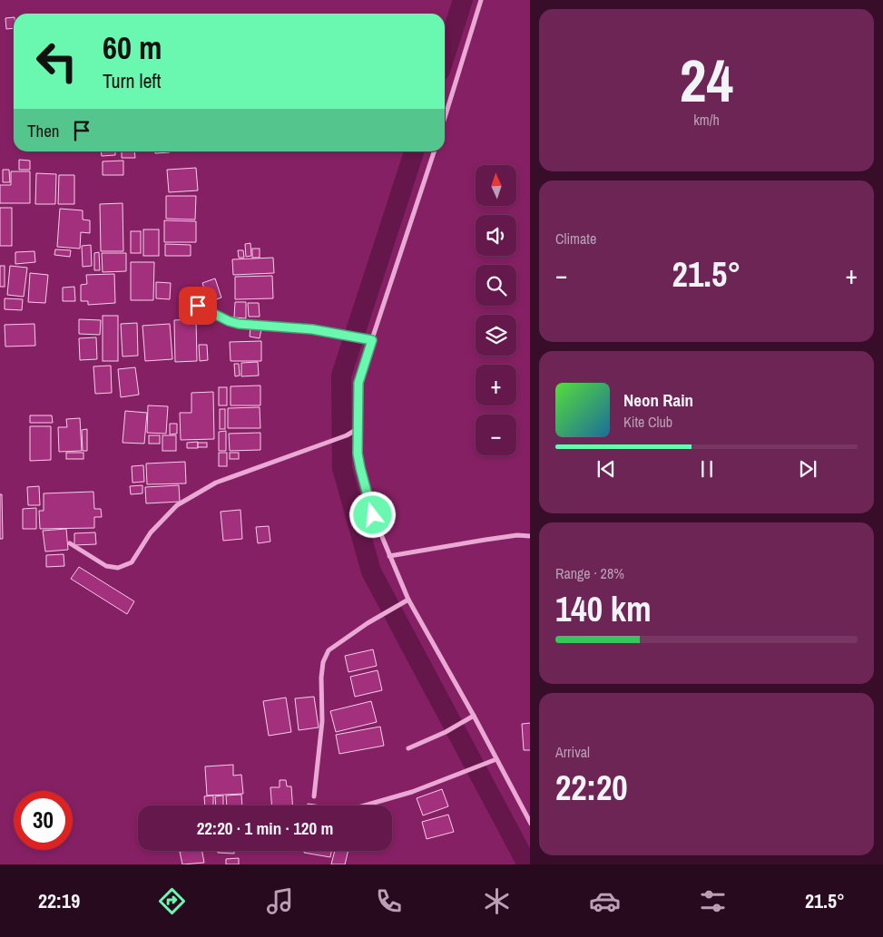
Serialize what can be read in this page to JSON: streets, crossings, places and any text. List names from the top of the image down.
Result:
{
  "north": "top",
  "page": {
    "tile": [
      ["24", "km/h"],
      "Climate",
      ["Range · 28%", "140 km"],
      ["Arrival", "22:20"]
    ],
    "turn": ["60 m", "Turn left"],
    "then": "Then",
    "map_buttons": ["+", "−"],
    "heat": ["−", "21.5°", "+"],
    "song": ["Neon Rain", "Kite Club"],
    "limit": "30",
    "trip": "22:20 · 1 min · 120 m",
    "tabs": ["22:19", "21.5°"]
  }
}
